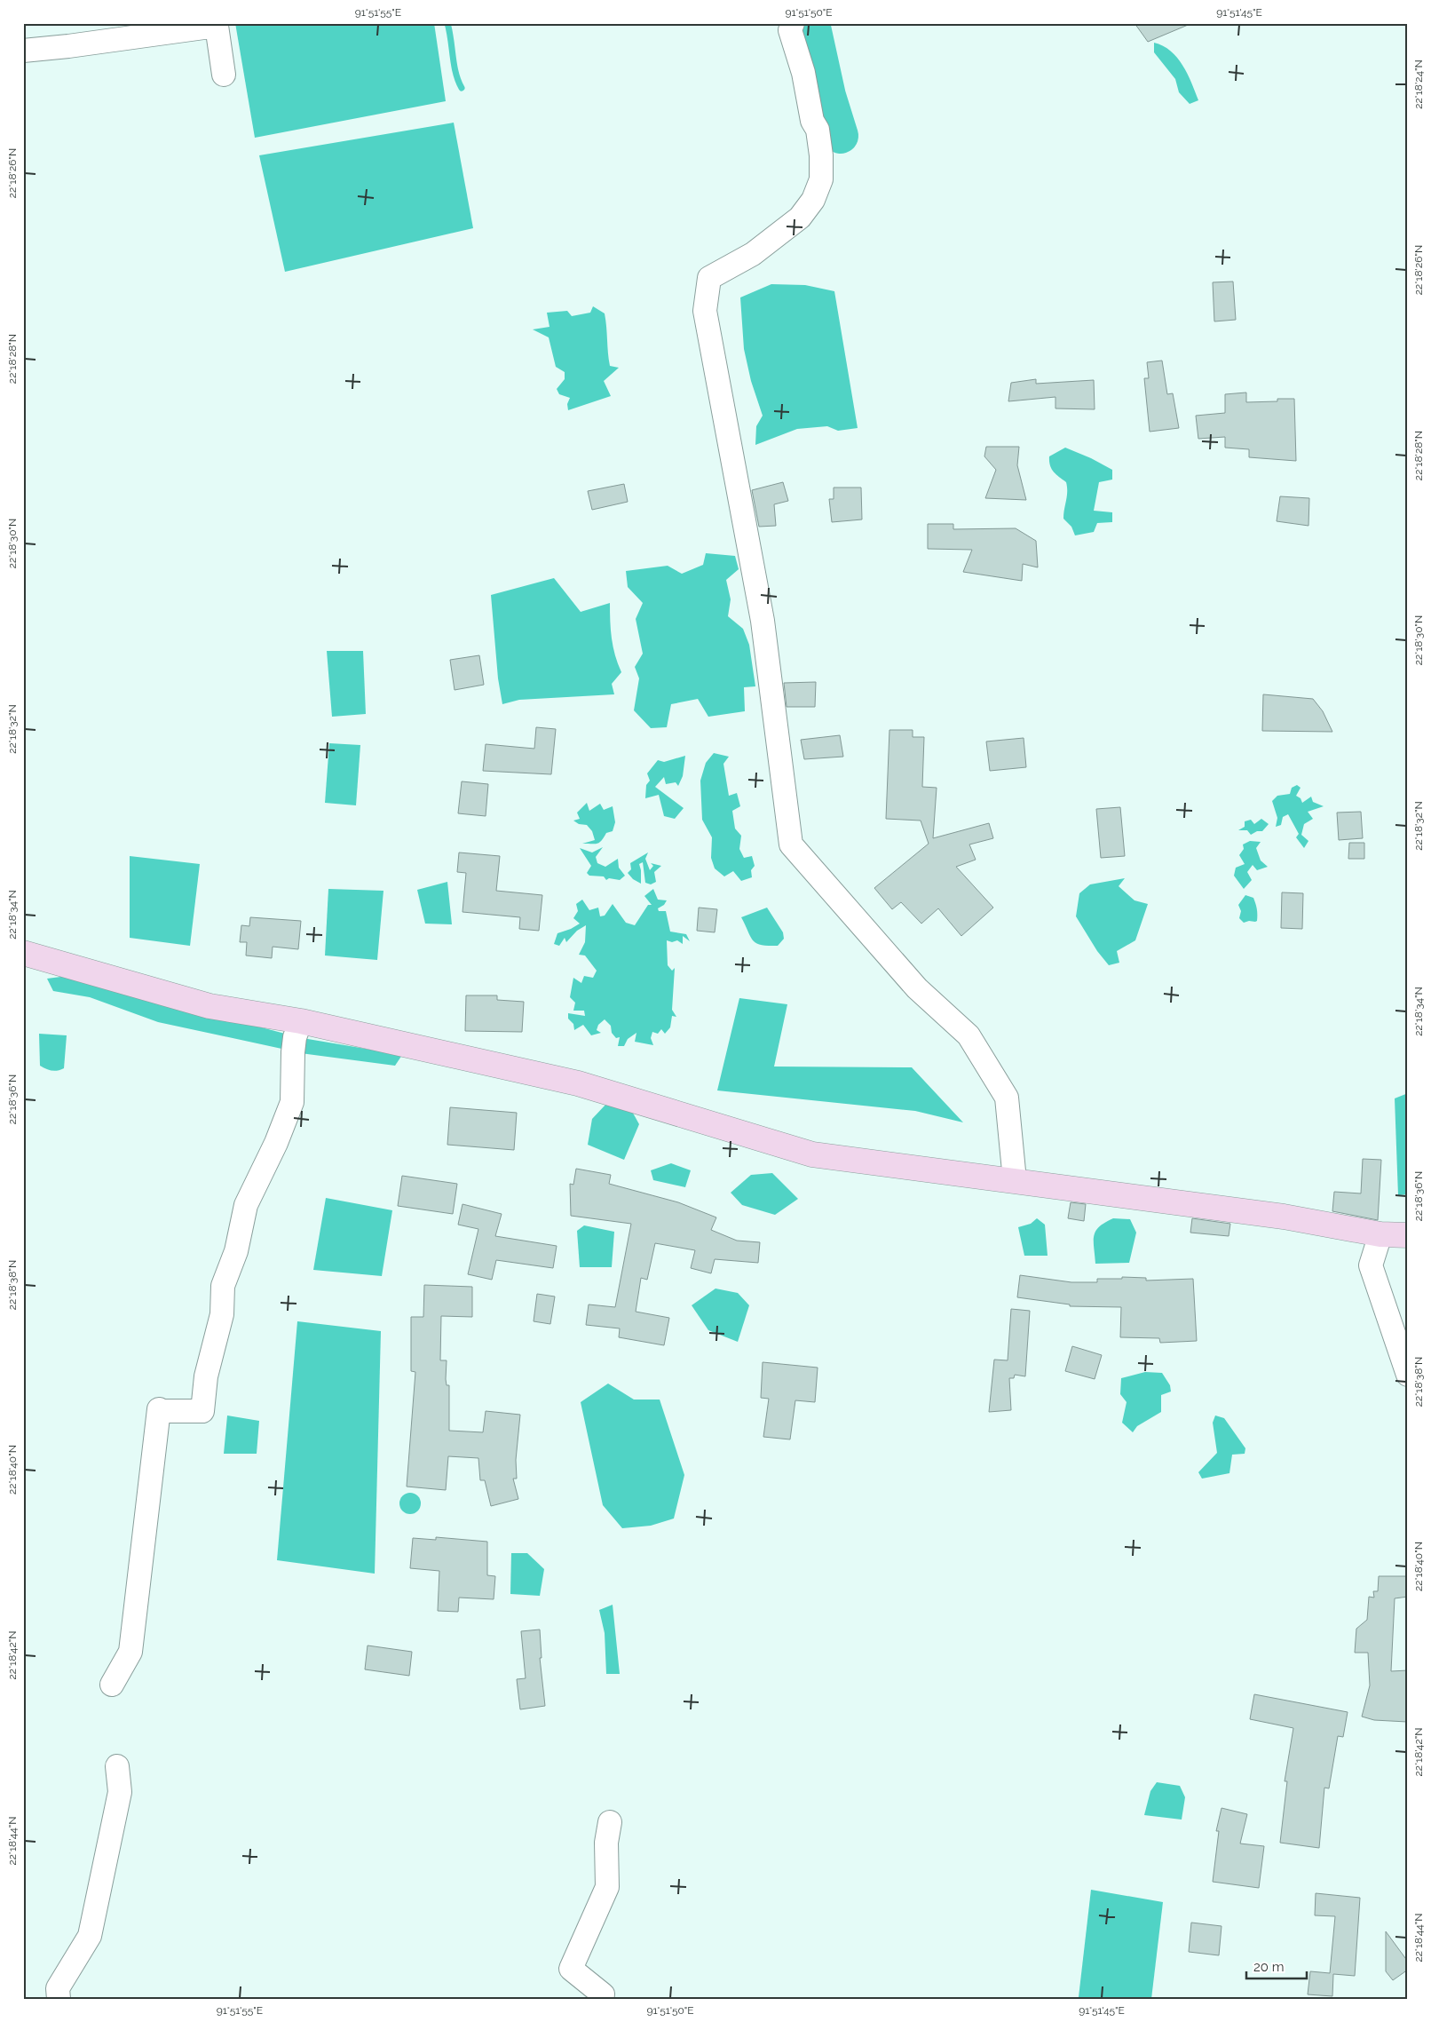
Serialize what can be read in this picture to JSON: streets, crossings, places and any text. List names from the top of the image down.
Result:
{
  "scale_bar": "20 m",
  "coordinates": [
    "91°51'55\"E",
    "91°51'50\"E",
    "91°51'45\"E",
    "22°18'24\"N",
    "22°18'26\"N",
    "22°18'28\"N",
    "22°18'30\"N",
    "22°18'32\"N",
    "22°18'34\"N",
    "22°18'36\"N",
    "22°18'38\"N",
    "22°18'40\"N",
    "22°18'42\"N",
    "22°18'44\"N"
  ]
}
